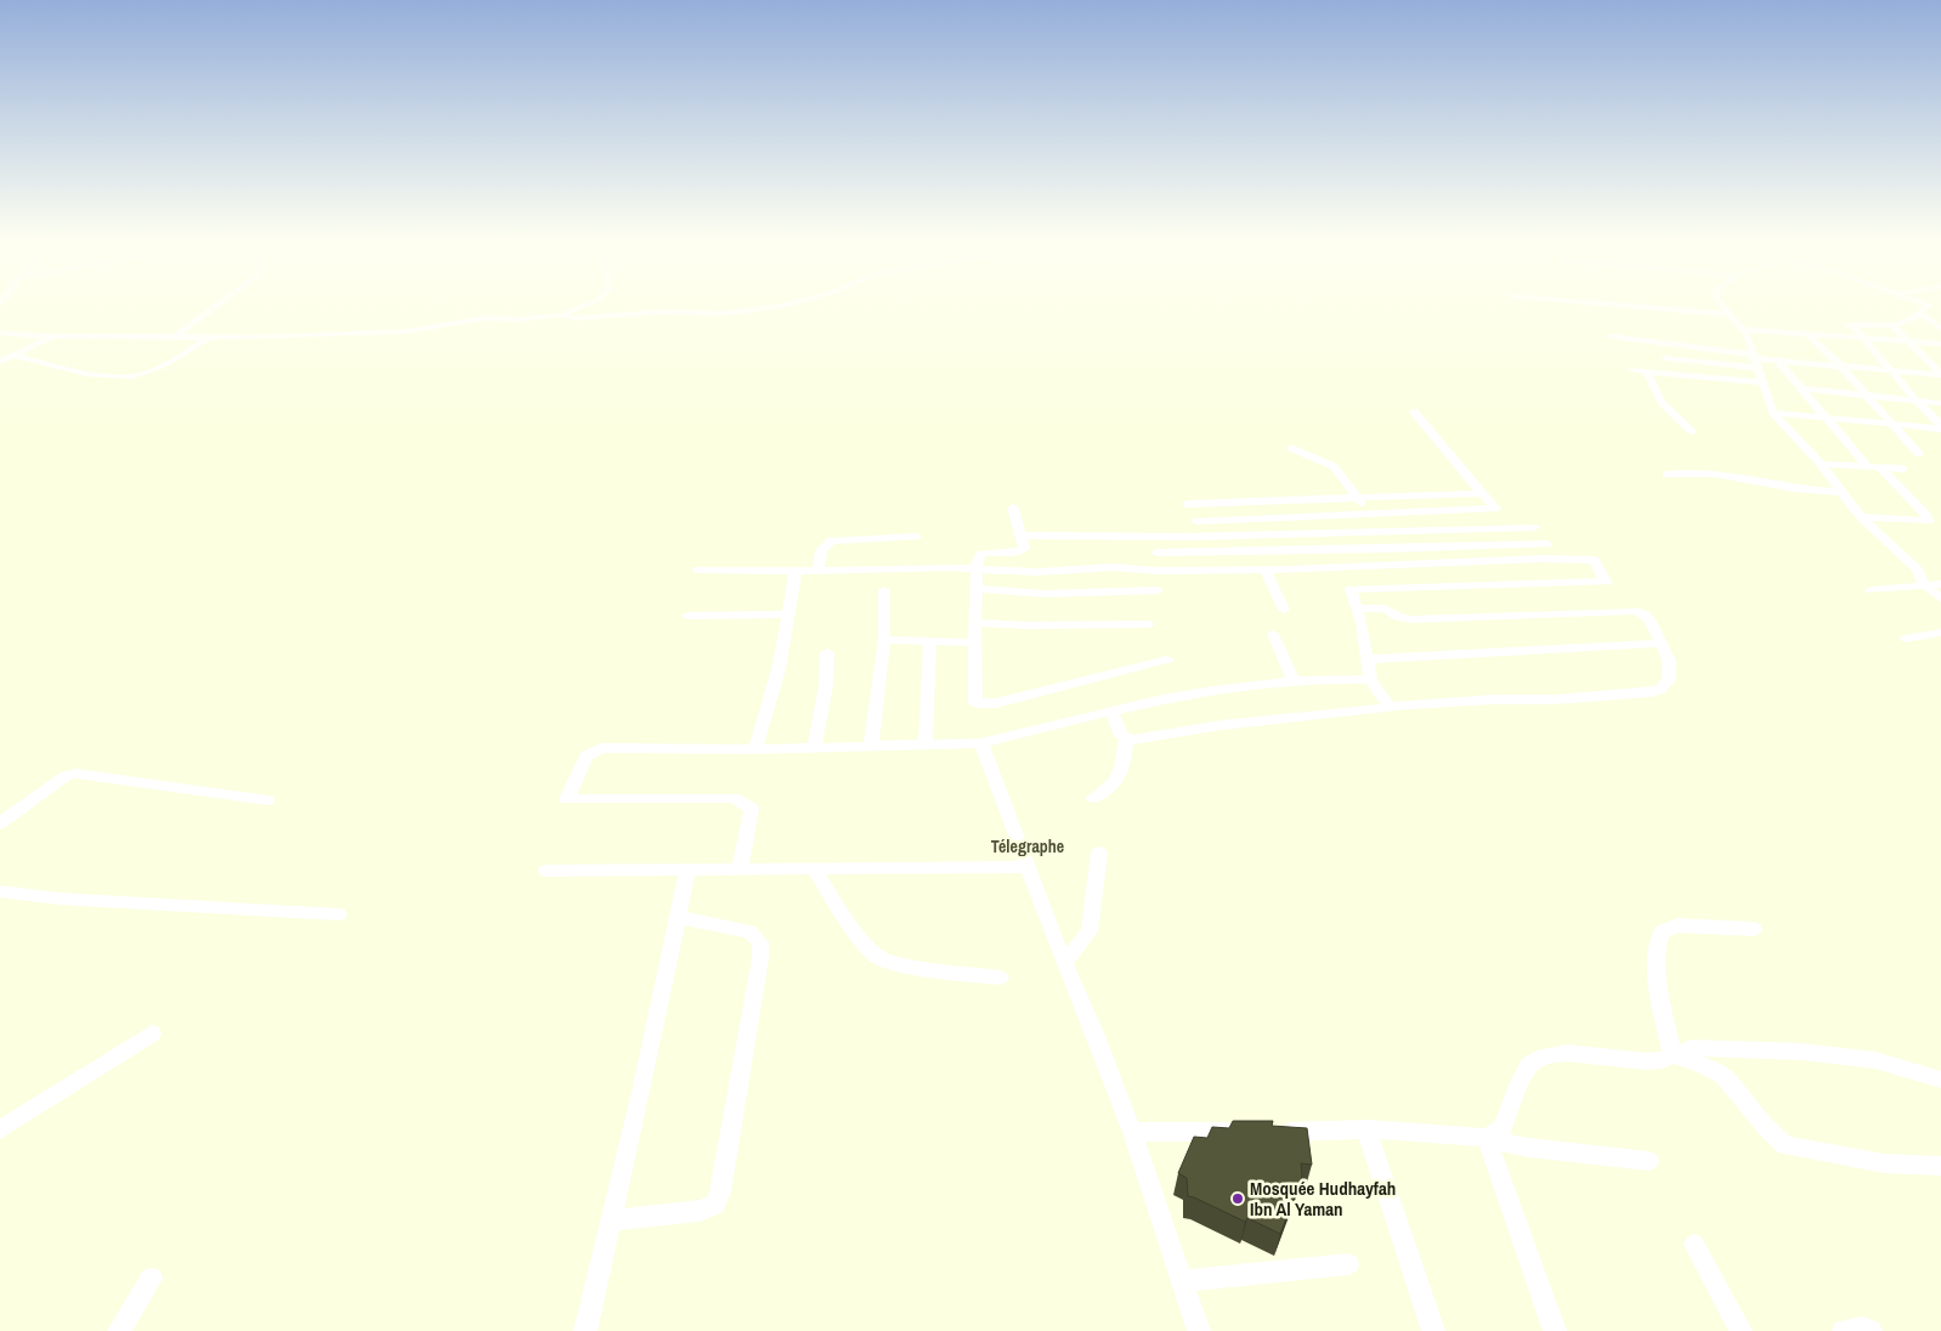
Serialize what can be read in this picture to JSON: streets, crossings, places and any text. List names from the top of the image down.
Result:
{
  "districts": ["Télegraphe"],
  "places": ["Mosquée Hudhayfah Ibn Al Yaman"]
}
